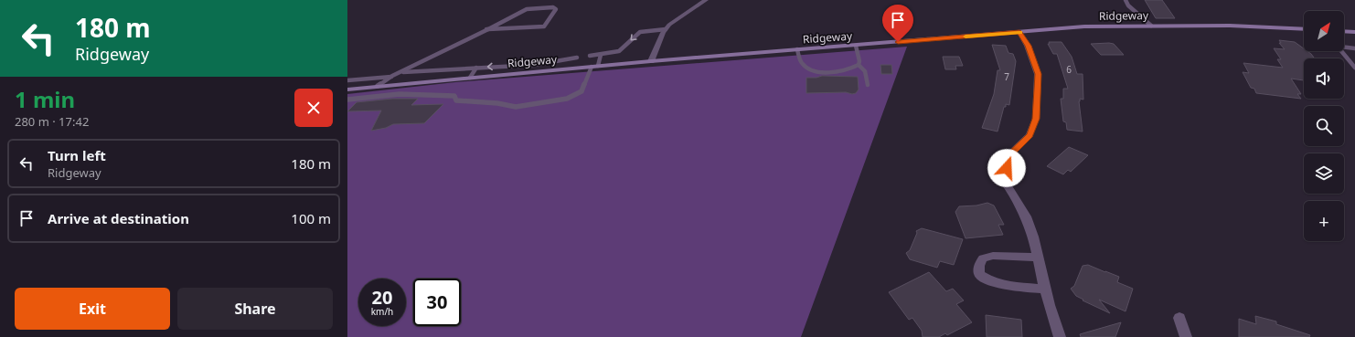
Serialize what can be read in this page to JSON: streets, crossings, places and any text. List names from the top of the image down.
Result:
{
  "streets": {
    "street": ["Ridgeway"]
  },
  "house_numbers": ["6", "7"],
  "north": "top right",
  "page": {
    "turn": ["180 m", "Ridgeway"],
    "map_buttons": "+",
    "heading": ["1 min", "280 m · 17:42"],
    "list": [
      {
        "name": "Turn left",
        "note": "Ridgeway",
        "value": "180 m"
      },
      {
        "name": "Arrive at destination",
        "value": "100 m"
      }
    ],
    "speed": "20 km/h",
    "limit": "30",
    "buttons": ["Exit", "Share"]
  }
}
